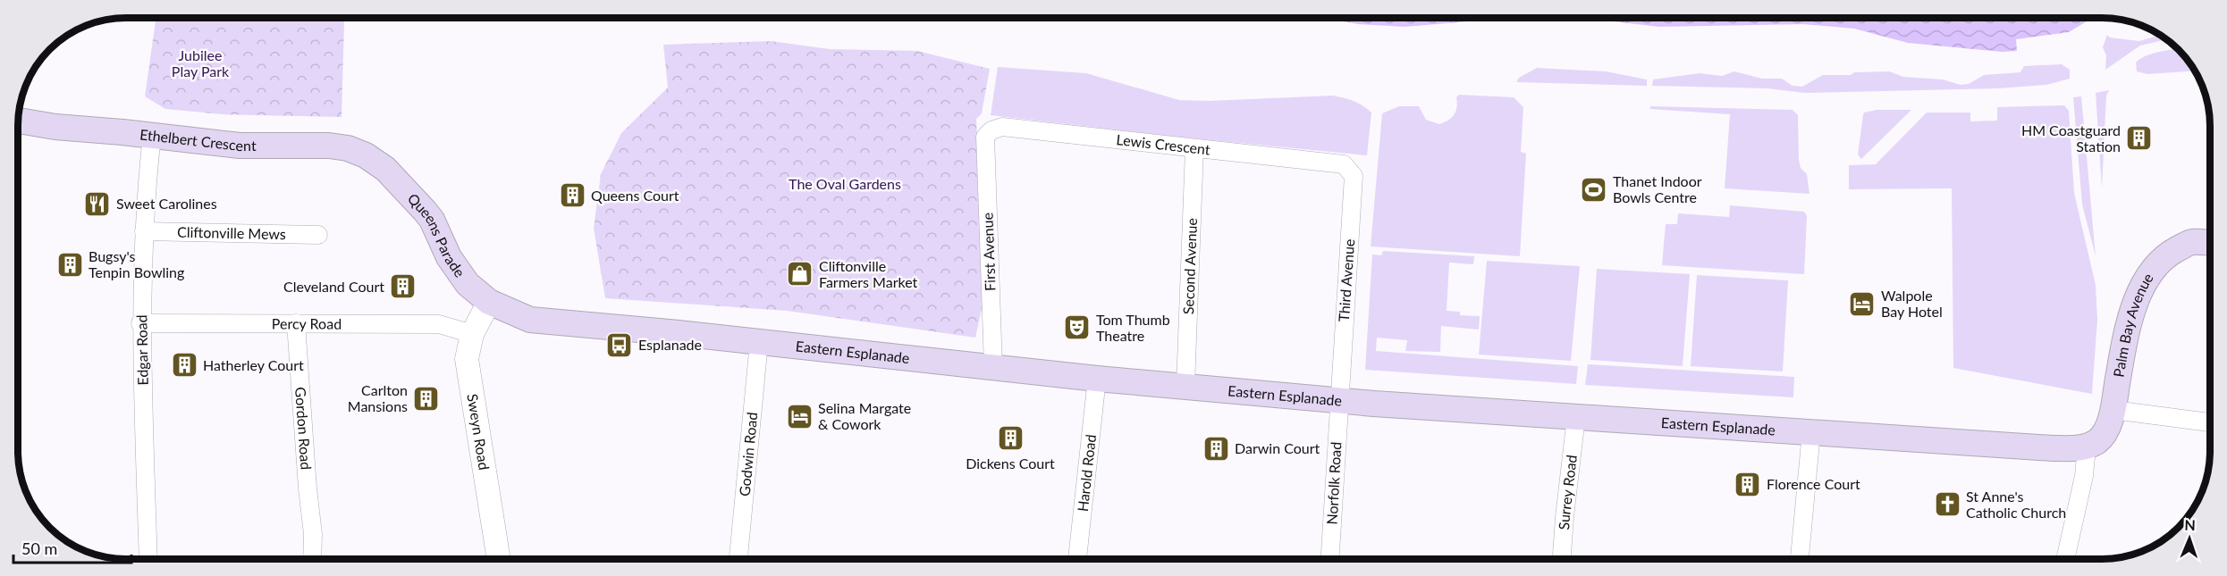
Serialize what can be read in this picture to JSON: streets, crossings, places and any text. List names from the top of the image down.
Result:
{
  "streets": {
    "main road": [
      "Ethelbert Crescent",
      "Queens Parade",
      "Palm Bay Avenue",
      "Eastern Esplanade"
    ],
    "street": [
      "Lewis Crescent",
      "Cliftonville Mews",
      "First Avenue",
      "Second Avenue",
      "Third Avenue",
      "Percy Road",
      "Edgar Road",
      "Gordon Road",
      "Sweyn Road",
      "Godwin Road",
      "Harold Road",
      "Norfolk Road",
      "Surrey Road"
    ]
  },
  "crossings": [
    ["Ethelbert Crescent", "Queens Parade"],
    ["Ethelbert Crescent", "Edgar Road"],
    ["Lewis Crescent", "First Avenue"],
    ["Lewis Crescent", "Second Avenue"],
    ["Lewis Crescent", "Third Avenue"],
    ["Cliftonville Mews", "Edgar Road"],
    ["Queens Parade", "Eastern Esplanade"],
    ["Queens Parade", "Sweyn Road"],
    ["First Avenue", "Eastern Esplanade"],
    ["Second Avenue", "Eastern Esplanade"],
    ["Third Avenue", "Eastern Esplanade"],
    ["Third Avenue", "Norfolk Road"],
    ["Percy Road", "Edgar Road"],
    ["Percy Road", "Gordon Road"],
    ["Percy Road", "Sweyn Road"],
    ["Palm Bay Avenue", "Eastern Esplanade"],
    ["Eastern Esplanade", "Sweyn Road"],
    ["Eastern Esplanade", "Godwin Road"],
    ["Eastern Esplanade", "Harold Road"],
    ["Eastern Esplanade", "Norfolk Road"],
    ["Eastern Esplanade", "Surrey Road"]
  ],
  "parks": ["Jubilee Play Park", "The Oval Gardens"],
  "places": {
    "building": [
      "HM Coastguard Station",
      "Queens Court",
      "Bugsy's Tenpin Bowling",
      "Cleveland Court",
      "Hatherley Court",
      "Carlton Mansions",
      "Dickens Court",
      "Darwin Court",
      "Florence Court"
    ],
    "sports": ["Thanet Indoor Bowls Centre"],
    "restaurant": ["Sweet Carolines"],
    "shop": ["Cliftonville Farmers Market"],
    "hotel": ["Walpole Bay Hotel", "Selina Margate & Cowork"],
    "theatre": ["Tom Thumb Theatre"],
    "bus stop": ["Esplanade"],
    "church": ["St Anne's Catholic Church"]
  },
  "scale_bar": "50 m",
  "north": "top"
}
